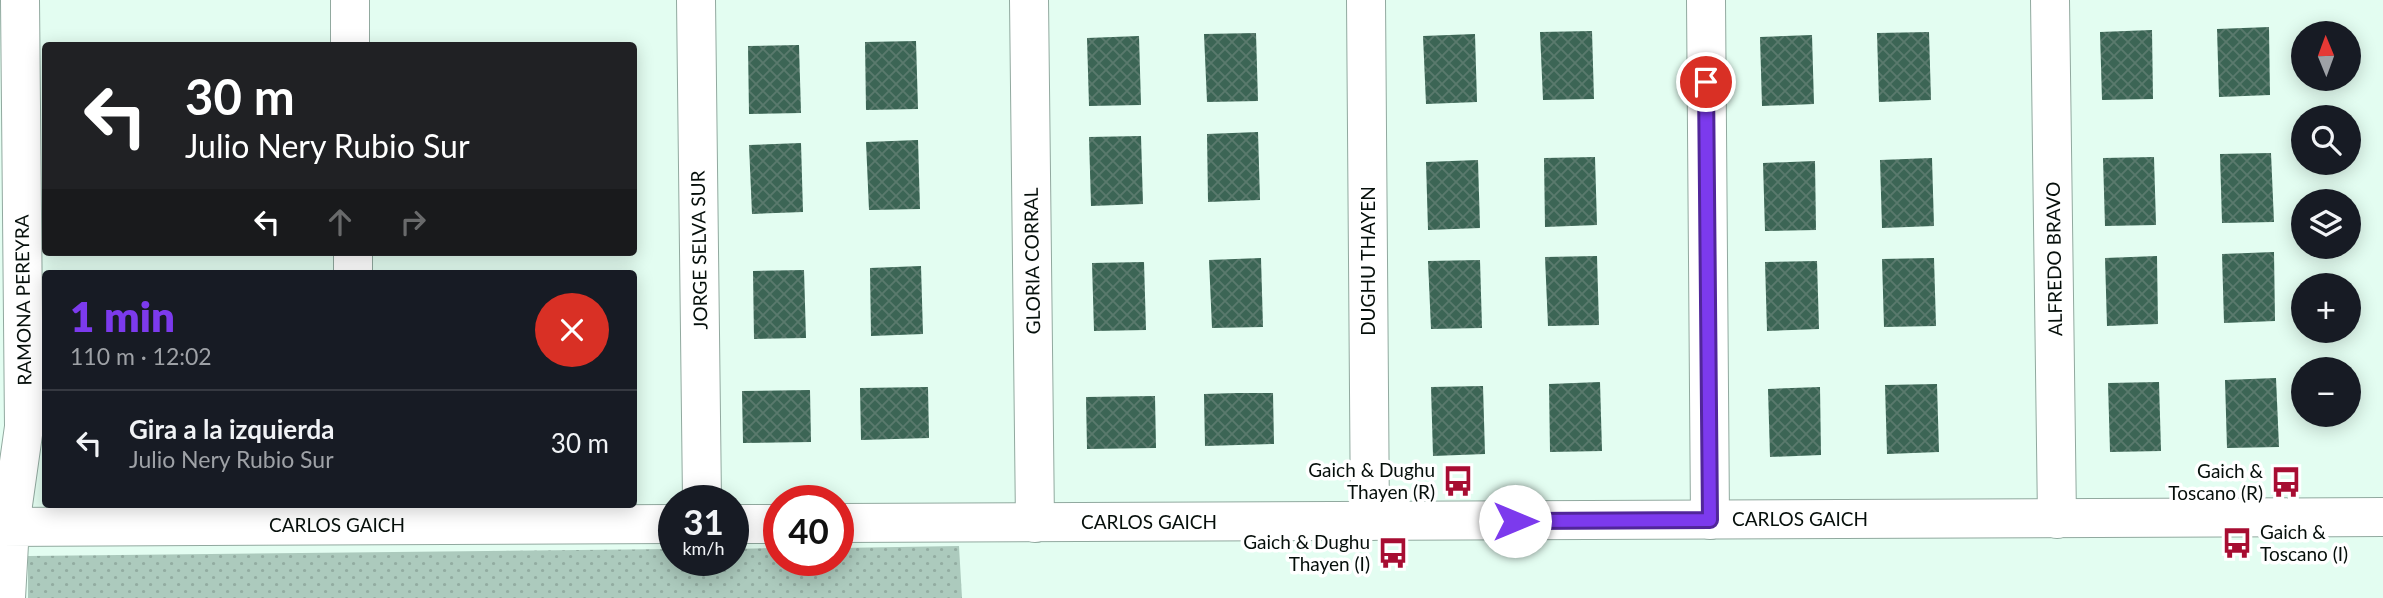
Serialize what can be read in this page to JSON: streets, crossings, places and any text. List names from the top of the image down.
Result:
{
  "streets": {
    "street": [
      "JORGE SELVA SUR",
      "ALFREDO BRAVO",
      "GLORIA CORRAL",
      "DUGHU THAYEN",
      "RAMONA PEREYRA",
      "CARLOS GAICH"
    ]
  },
  "crossings": [
    ["ALFREDO BRAVO", "CARLOS GAICH"],
    ["GLORIA CORRAL", "CARLOS GAICH"],
    ["DUGHU THAYEN", "CARLOS GAICH"],
    ["RAMONA PEREYRA", "CARLOS GAICH"]
  ],
  "places": {
    "bus stop": [
      "Gaich & Dughu Thayen (R)",
      "Gaich & Toscano (R)",
      "Gaich & Toscano (I)",
      "Gaich & Dughu Thayen (I)"
    ]
  },
  "north": "top",
  "page": {
    "map_buttons": ["+", "−"],
    "turn": ["30 m", "Julio Nery Rubio Sur"],
    "heading": ["1 min", "110 m · 12:02"],
    "list": [
      {
        "name": "Gira a la izquierda",
        "note": "Julio Nery Rubio Sur",
        "value": "30 m"
      }
    ],
    "speed": "31 km/h",
    "limit": "40"
  }
}
